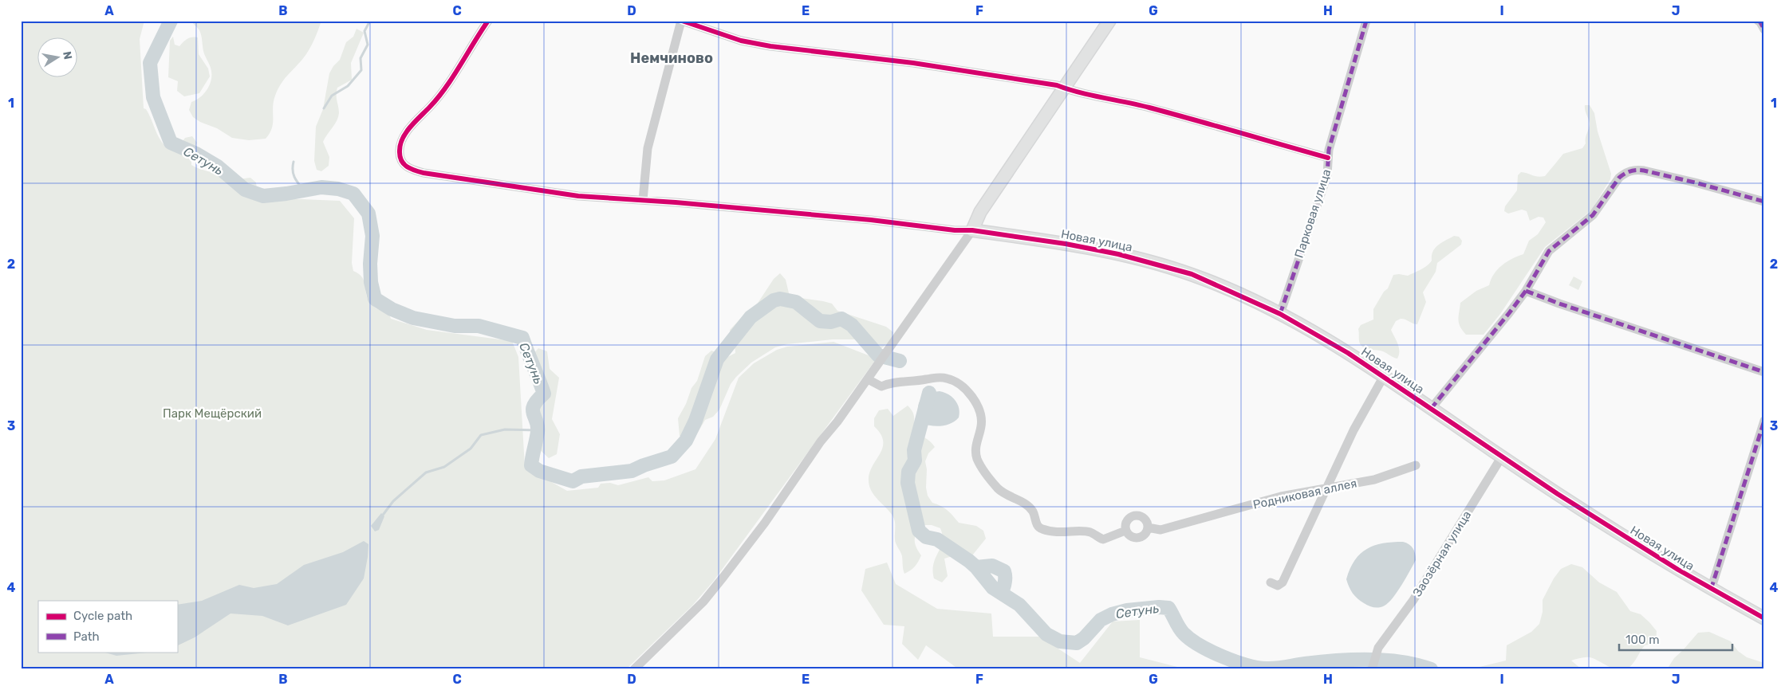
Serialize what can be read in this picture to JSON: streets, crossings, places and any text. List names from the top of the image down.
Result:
{
  "streets": {
    "street": [
      "Парковая улица",
      "Новая улица",
      "Родниковая аллея",
      "Заозёрная улица"
    ]
  },
  "crossings": [
    ["Парковая улица", "Новая улица"],
    ["Новая улица", "Заозёрная улица"]
  ],
  "districts": ["Немчиново"],
  "water": ["Сетунь"],
  "parks": ["Парк Мещёрский"],
  "legend": ["Cycle path", "Path"],
  "scale_bar": "100 m",
  "north": "right",
  "grid": {
    "columns": [
      "A",
      "B",
      "C",
      "D",
      "E",
      "F",
      "G",
      "H",
      "I",
      "J"
    ],
    "rows": [
      "1",
      "2",
      "3",
      "4"
    ]
  }
}
